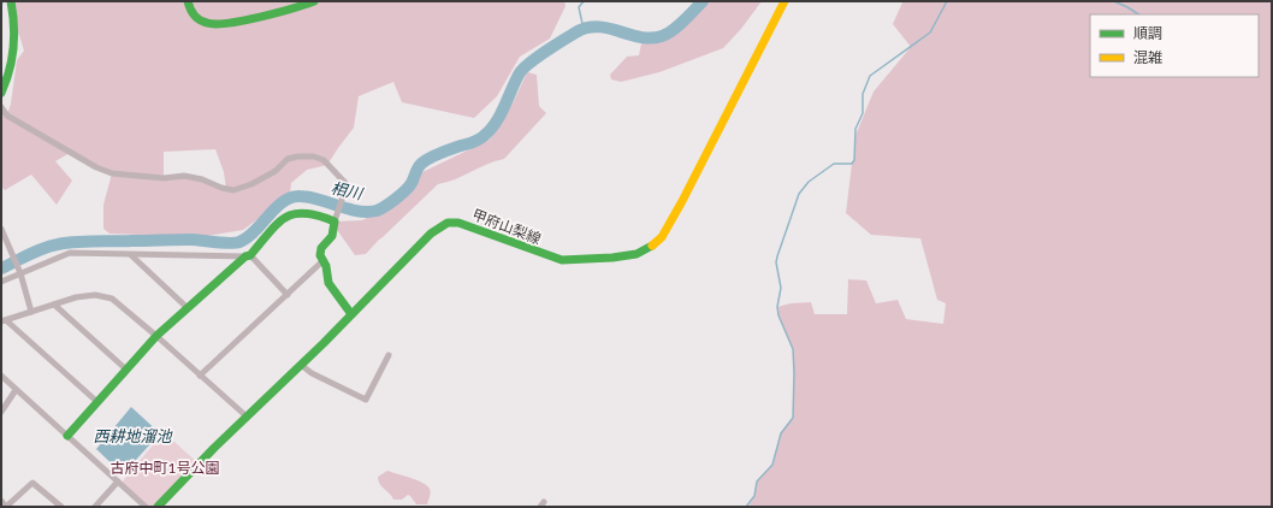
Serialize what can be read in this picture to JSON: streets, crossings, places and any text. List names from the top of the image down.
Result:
{
  "streets": {
    "main road": ["甲府山梨線"]
  },
  "water": ["相川", "西耕地溜池"],
  "parks": ["古府中町1号公園"],
  "legend": ["順調", "混雑"]
}
